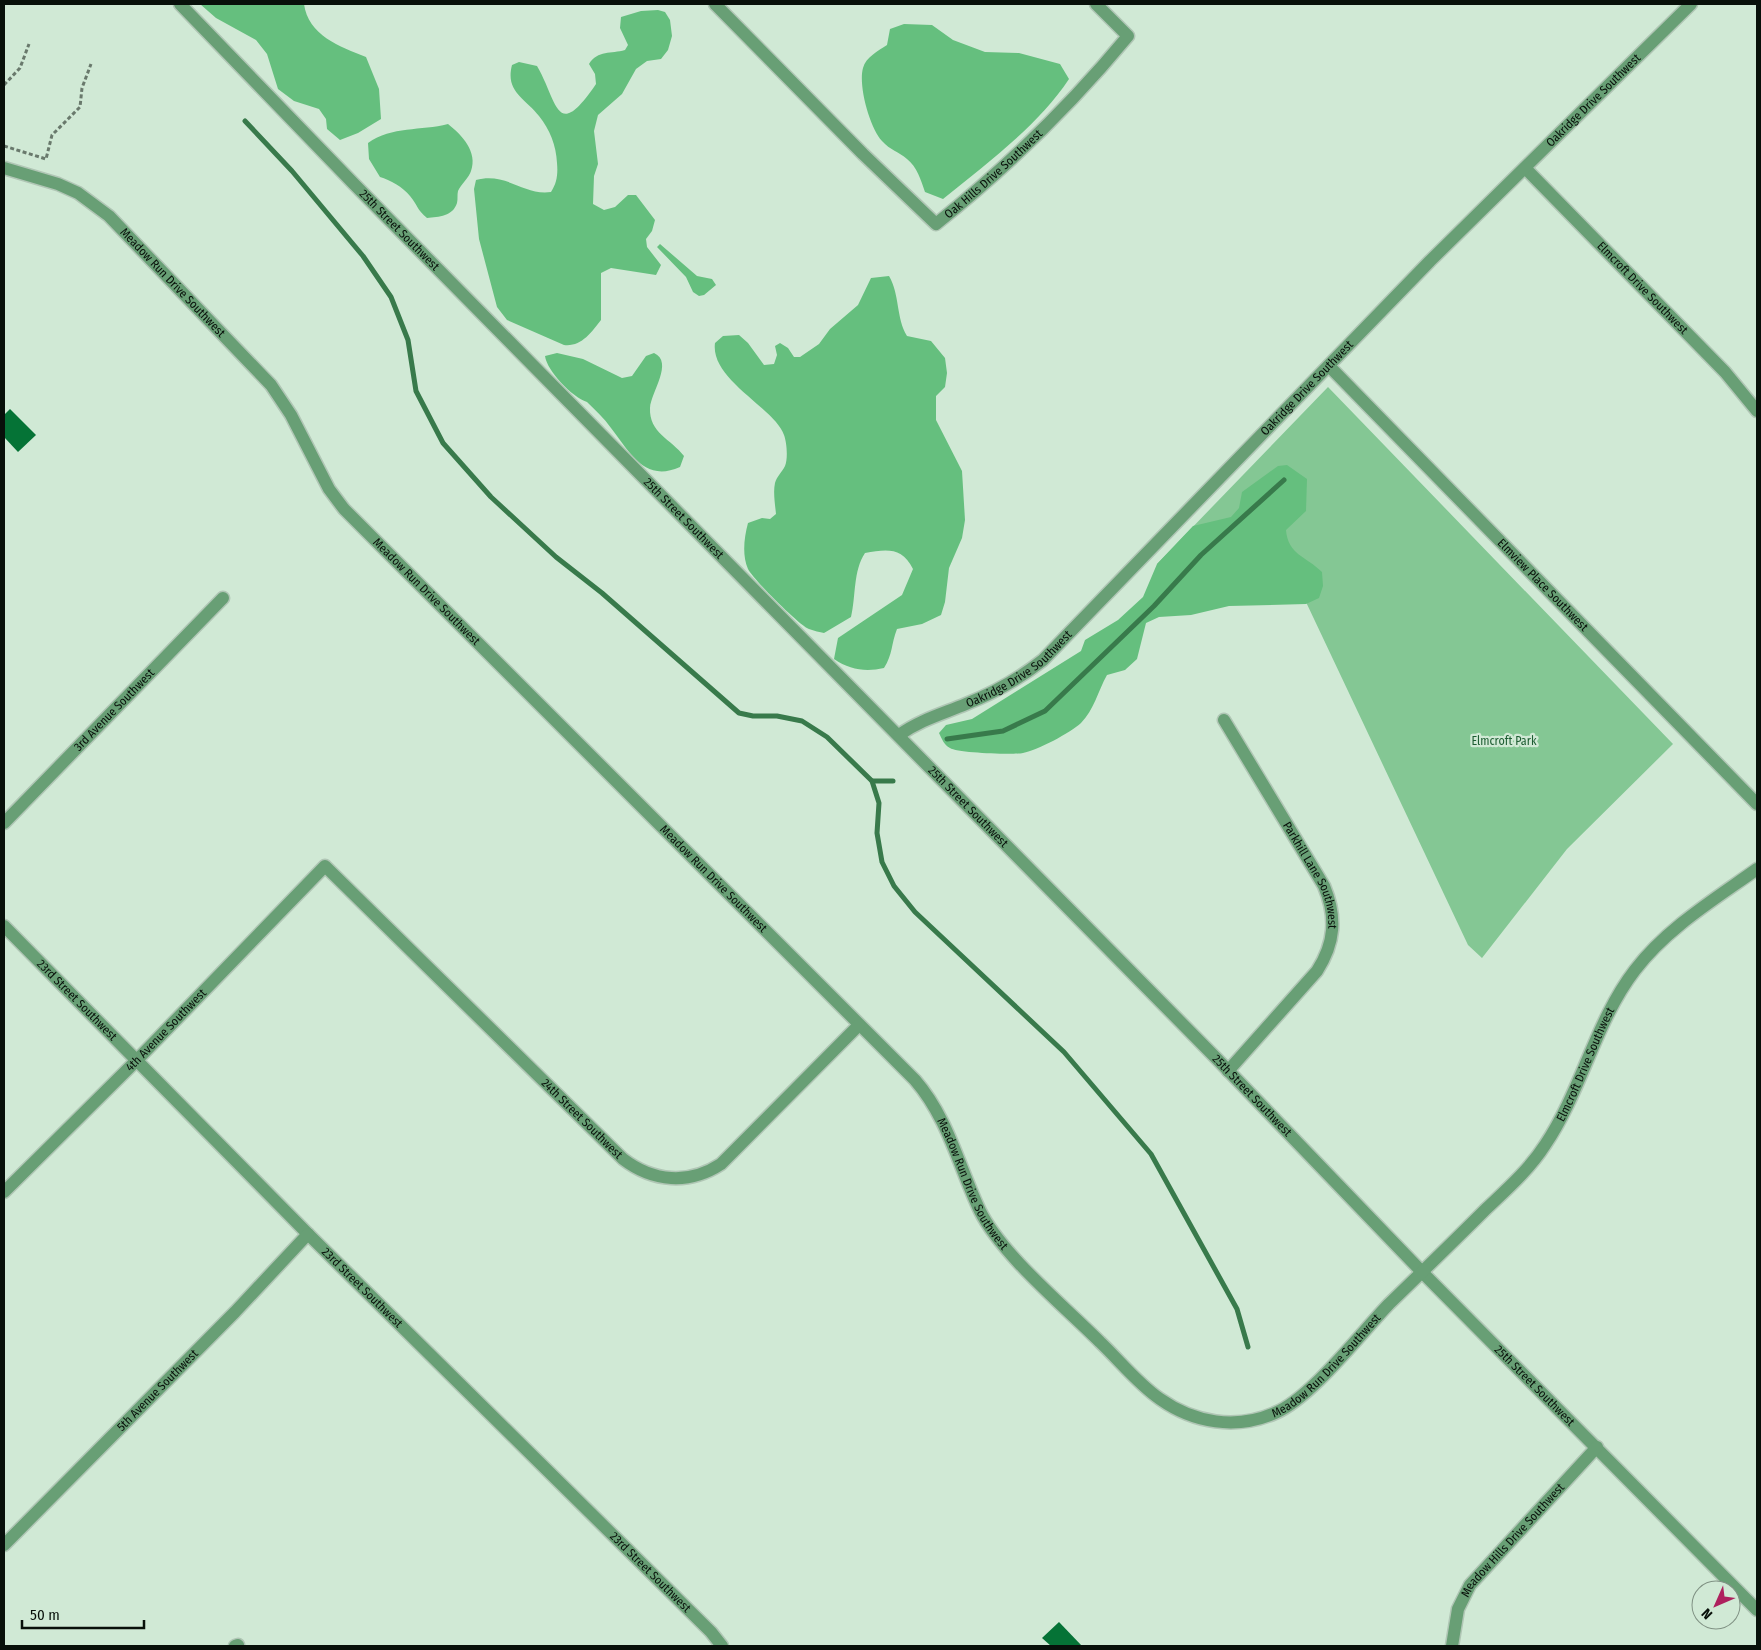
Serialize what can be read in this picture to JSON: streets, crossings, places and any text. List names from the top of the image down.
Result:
{
  "streets": {
    "street": [
      "Oakridge Drive Southwest",
      "Oak Hills Drive Southwest",
      "25th Street Southwest",
      "Meadow Run Drive Southwest",
      "Elmcroft Drive Southwest",
      "Elmview Place Southwest",
      "3rd Avenue Southwest",
      "Parkhill Lane Southwest",
      "23rd Street Southwest",
      "4th Avenue Southwest",
      "24th Street Southwest",
      "5th Avenue Southwest",
      "Meadow Hills Drive Southwest"
    ]
  },
  "crossings": [
    ["Oakridge Drive Southwest", "25th Street Southwest"],
    ["Oakridge Drive Southwest", "Elmcroft Drive Southwest"],
    ["Oakridge Drive Southwest", "Elmview Place Southwest"],
    ["25th Street Southwest", "Meadow Run Drive Southwest"],
    ["25th Street Southwest", "Elmcroft Drive Southwest"],
    ["25th Street Southwest", "Parkhill Lane Southwest"],
    ["25th Street Southwest", "Meadow Hills Drive Southwest"],
    ["Meadow Run Drive Southwest", "Elmcroft Drive Southwest"],
    ["Meadow Run Drive Southwest", "24th Street Southwest"],
    ["23rd Street Southwest", "4th Avenue Southwest"],
    ["23rd Street Southwest", "5th Avenue Southwest"],
    ["4th Avenue Southwest", "24th Street Southwest"]
  ],
  "parks": ["Elmcroft Park"],
  "scale_bar": "50 m",
  "north": "bottom left"
}
